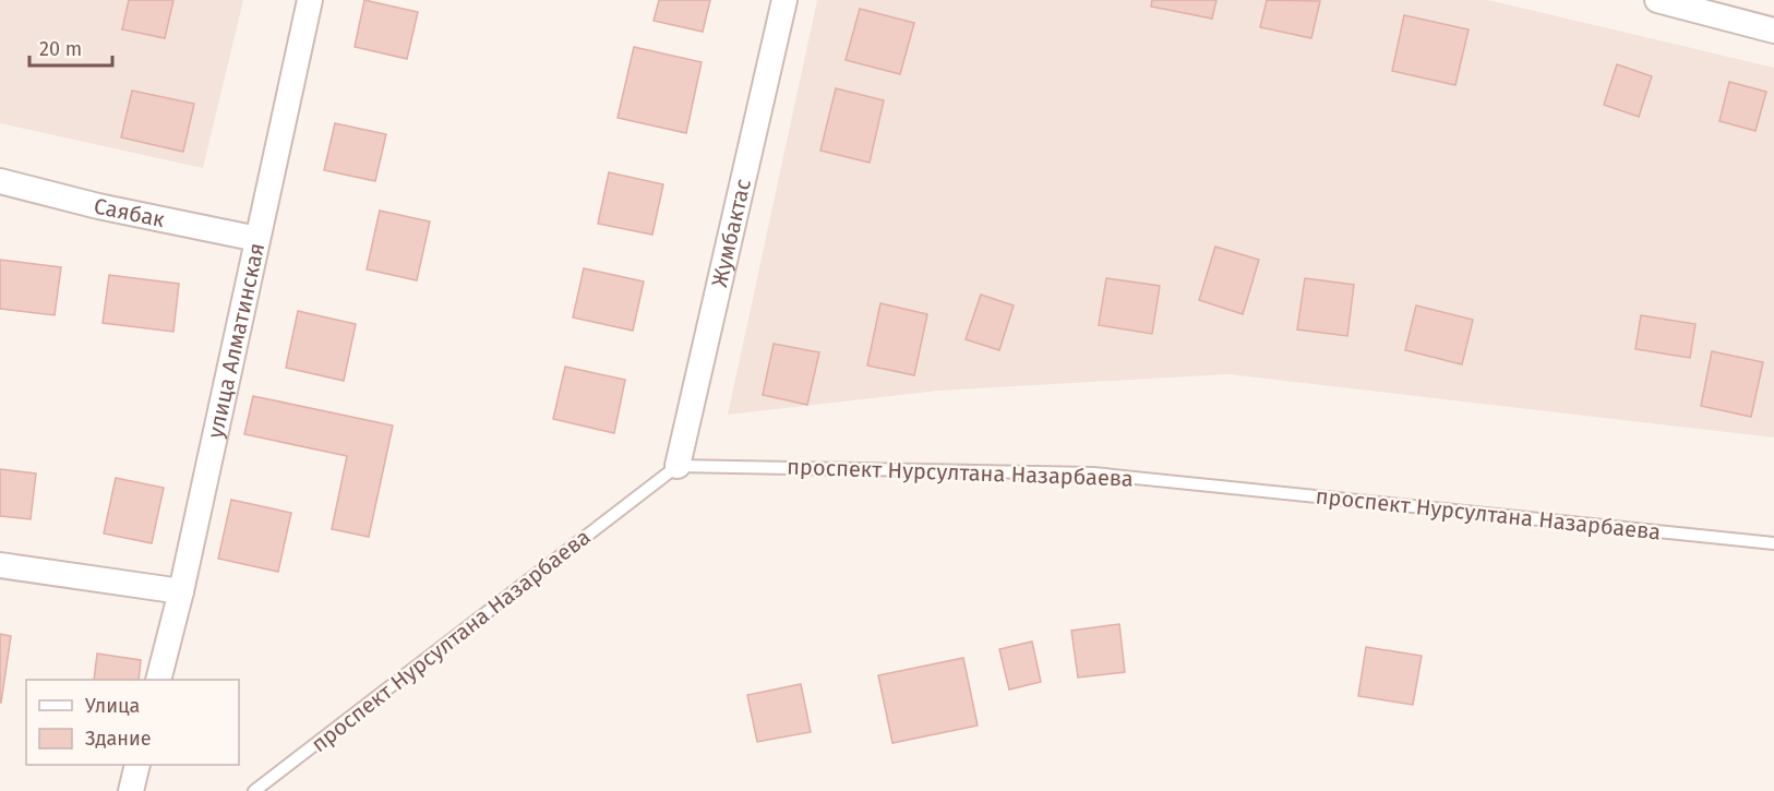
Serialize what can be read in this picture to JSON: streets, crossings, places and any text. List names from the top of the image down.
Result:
{
  "streets": {
    "street": ["Саябак", "Жумбактас", "улица Алматинская"],
    "lane": ["проспект Нурсултана Назарбаева"]
  },
  "crossings": [
    ["Саябак", "улица Алматинская"],
    ["Жумбактас", "проспект Нурсултана Назарбаева"]
  ],
  "legend": ["Улица", "Здание"],
  "scale_bar": "20 m"
}
